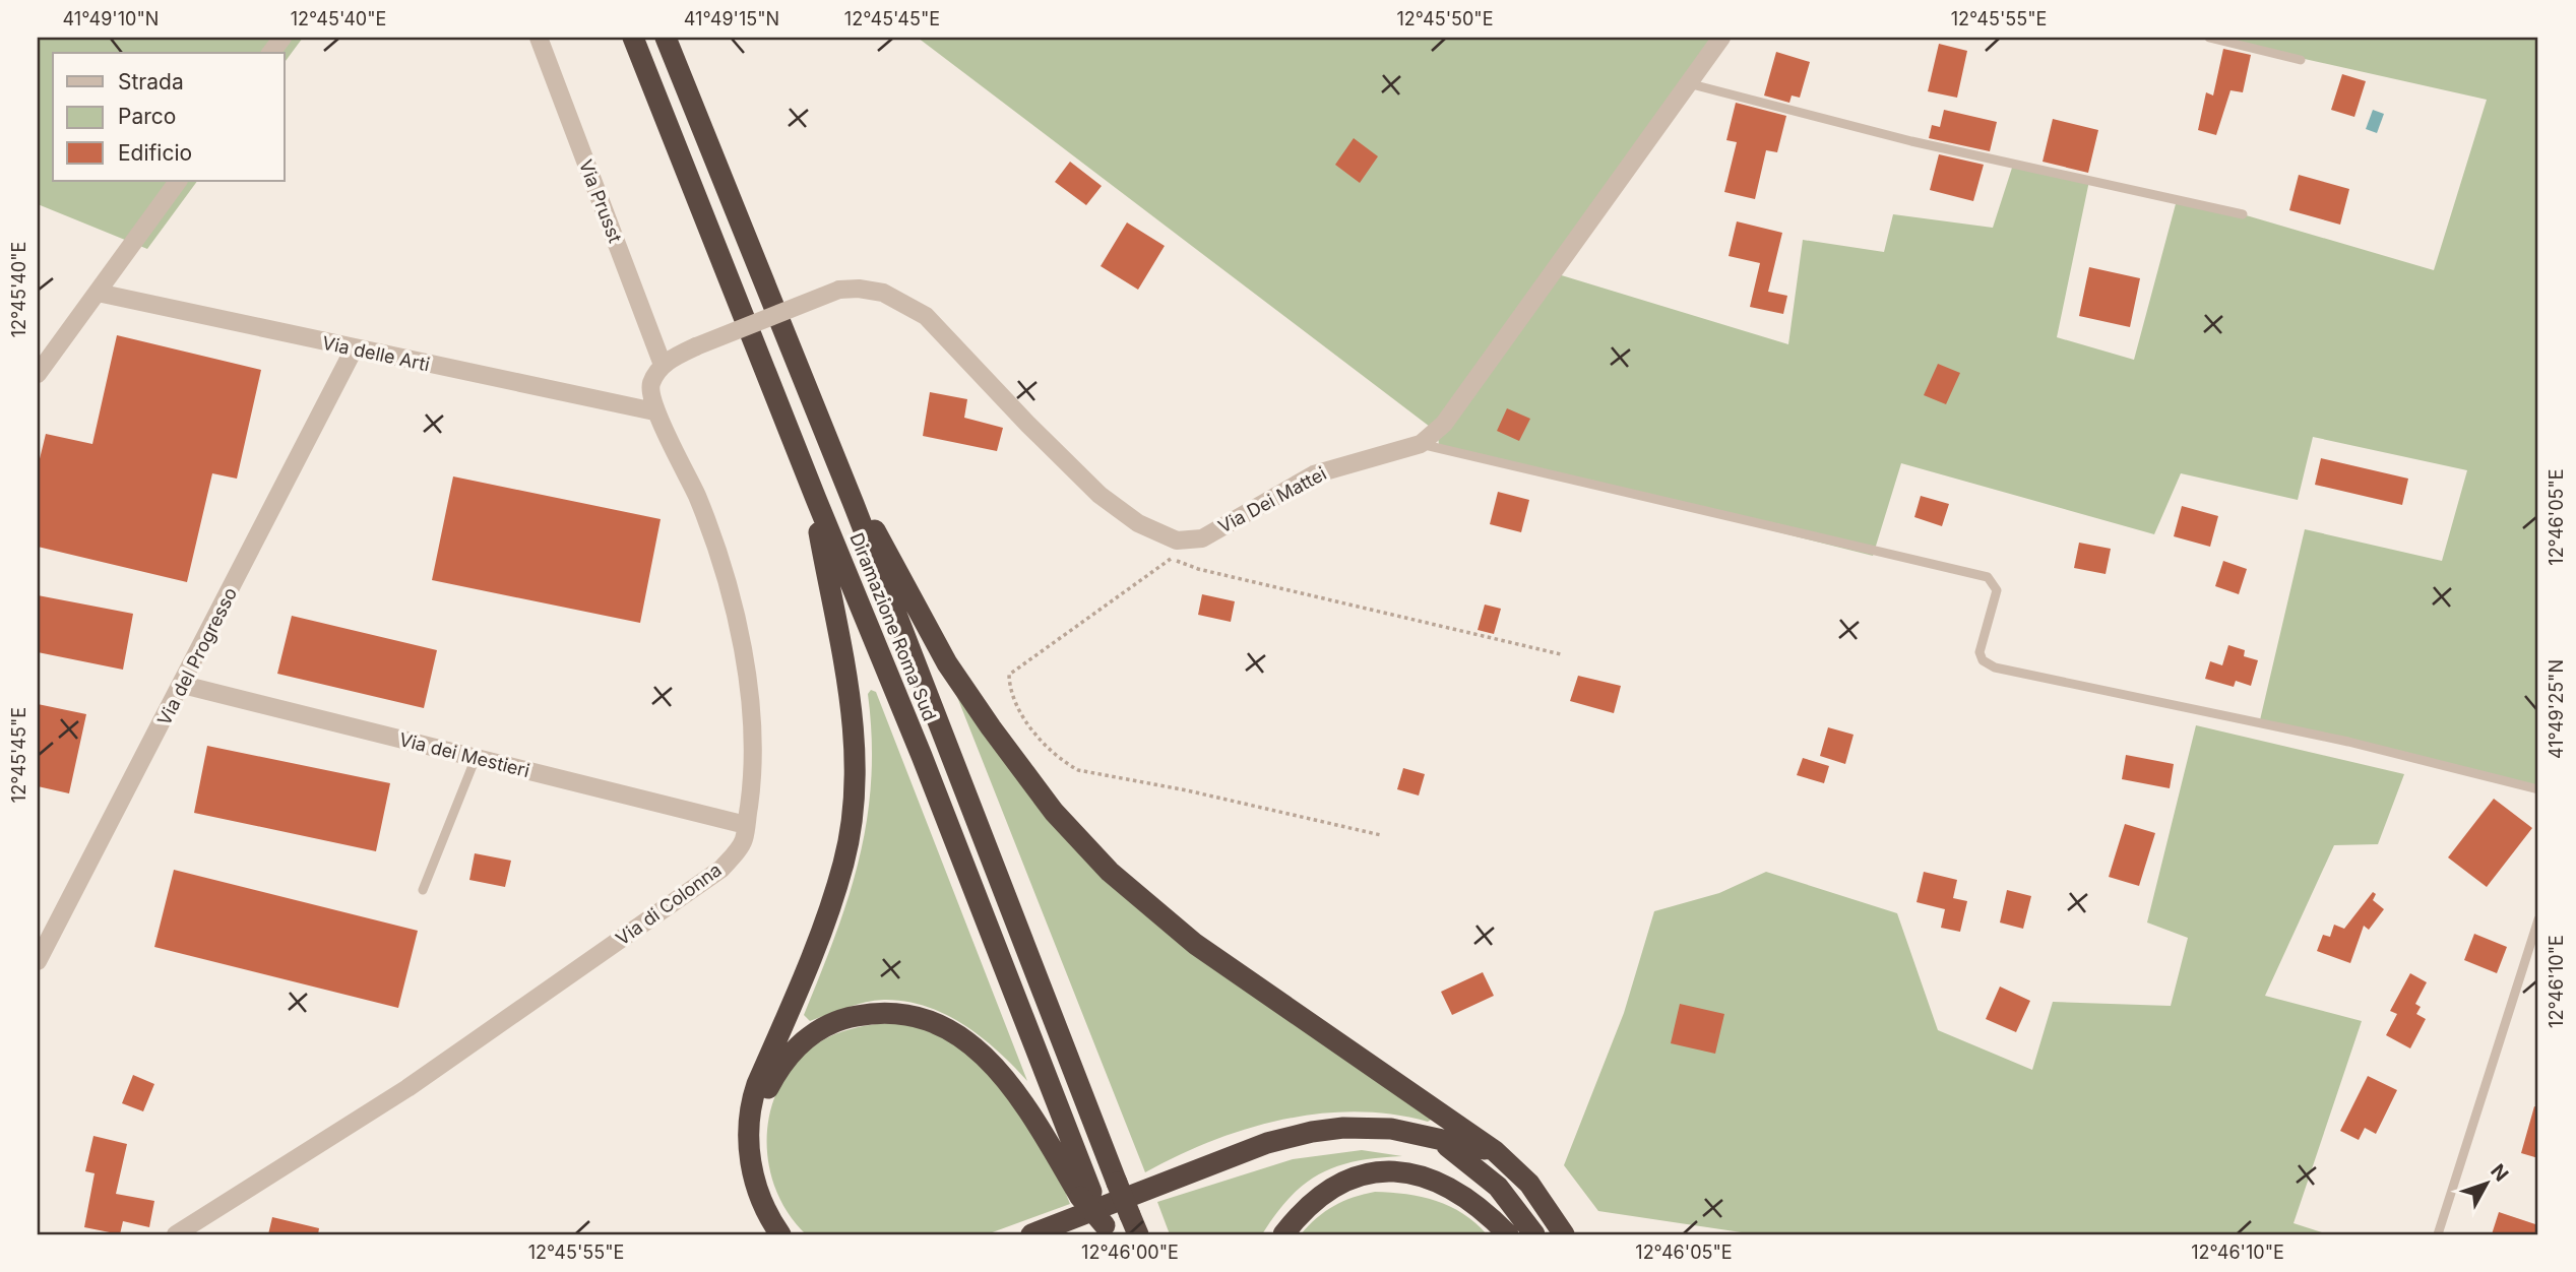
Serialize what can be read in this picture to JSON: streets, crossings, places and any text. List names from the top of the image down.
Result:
{
  "streets": {
    "highway": ["Diramazione Roma Sud"],
    "street": [
      "Via Prusst",
      "Via delle Arti",
      "Via Dei Mattei",
      "Via del Progresso",
      "Via dei Mestieri",
      "Via di Colonna"
    ]
  },
  "crossings": [
    ["Via delle Arti", "Via del Progresso"],
    ["Via delle Arti", "Via di Colonna"],
    ["Via del Progresso", "Via dei Mestieri"],
    ["Via dei Mestieri", "Via di Colonna"]
  ],
  "legend": ["Strada", "Parco", "Edificio"],
  "north": "top right",
  "coordinates": [
    "41°49'10\"N",
    "12°45'40\"E",
    "41°49'15\"N",
    "12°45'45\"E",
    "12°45'50\"E",
    "12°45'55\"E",
    "12°46'05\"E",
    "41°49'25\"N",
    "12°46'10\"E",
    "12°46'00\"E"
  ]
}
